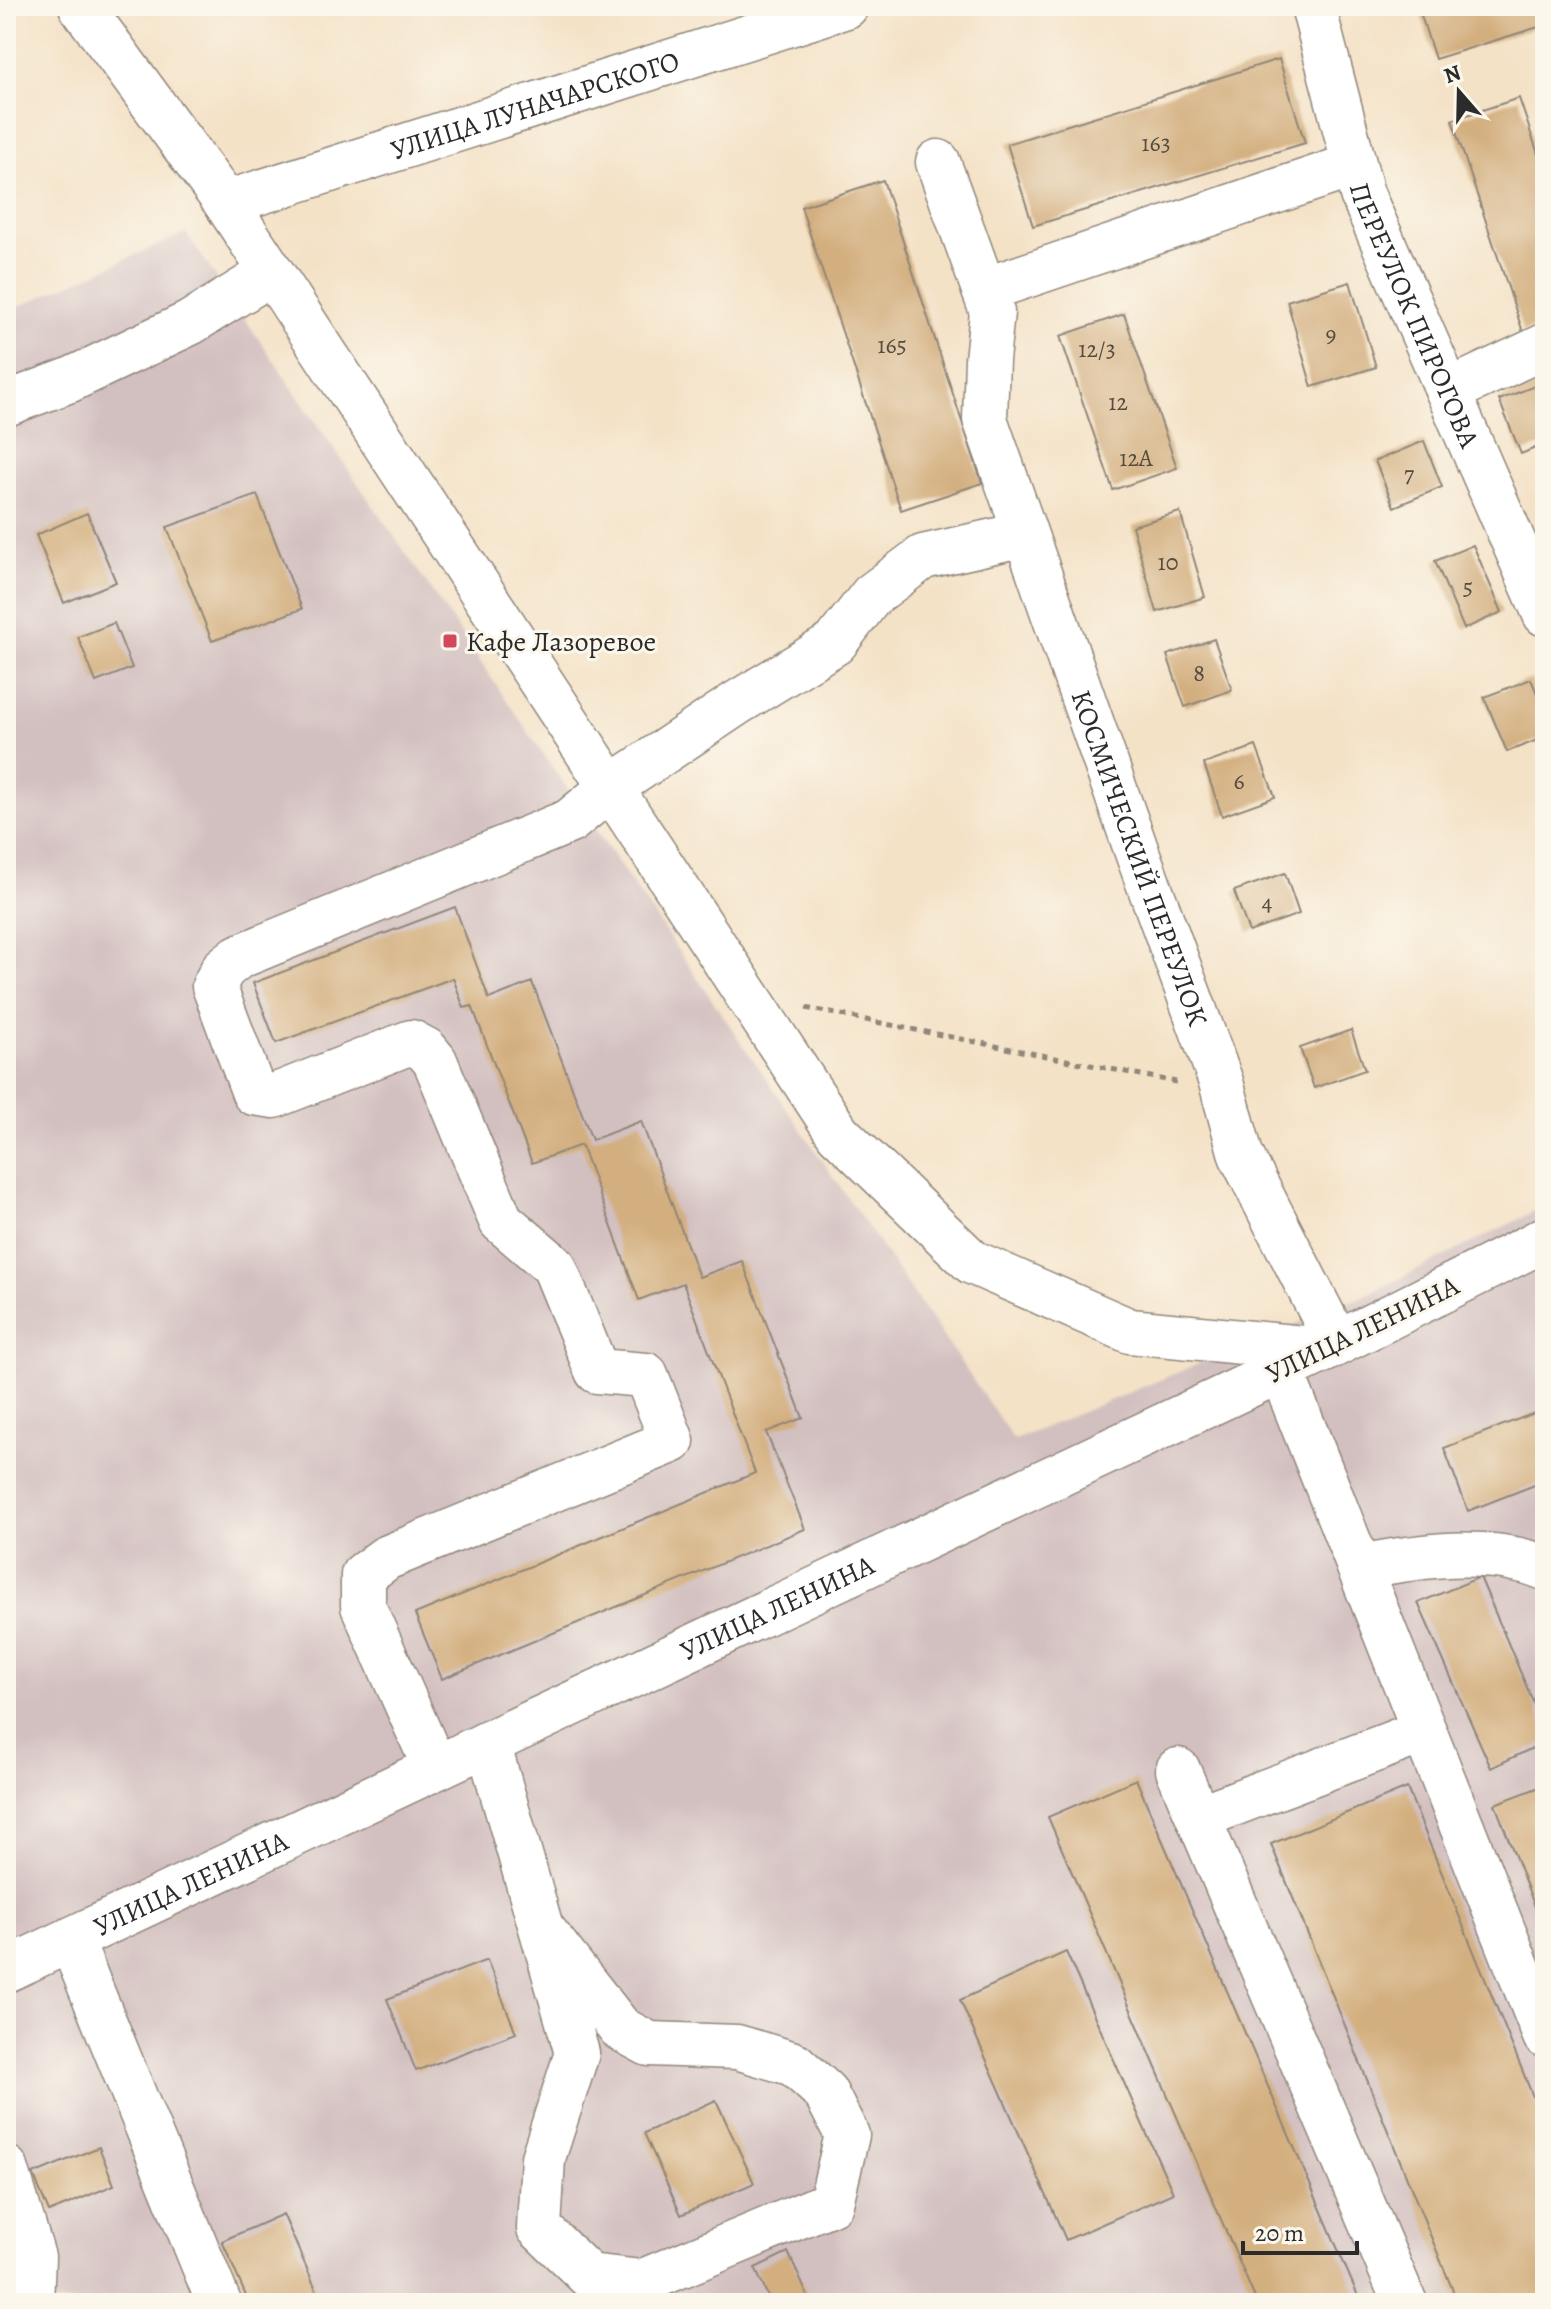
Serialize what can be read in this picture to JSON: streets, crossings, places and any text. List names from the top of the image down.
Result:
{
  "streets": {
    "street": [
      "УЛИЦА ЛУНАЧАРСКОГО",
      "ПЕРЕУЛОК ПИРОГОВА",
      "КОСМИЧЕСКИЙ ПЕРЕУЛОК",
      "УЛИЦА ЛЕНИНА"
    ]
  },
  "crossings": [
    ["КОСМИЧЕСКИЙ ПЕРЕУЛОК", "УЛИЦА ЛЕНИНА"]
  ],
  "places": {
    "transit": ["Кафе Лазоревое"]
  },
  "house_numbers": [
    "163",
    "9",
    "165",
    "12/3",
    "12",
    "12А",
    "7",
    "10",
    "5",
    "8",
    "6",
    "4"
  ],
  "scale_bar": "20 m",
  "north": "top"
}
